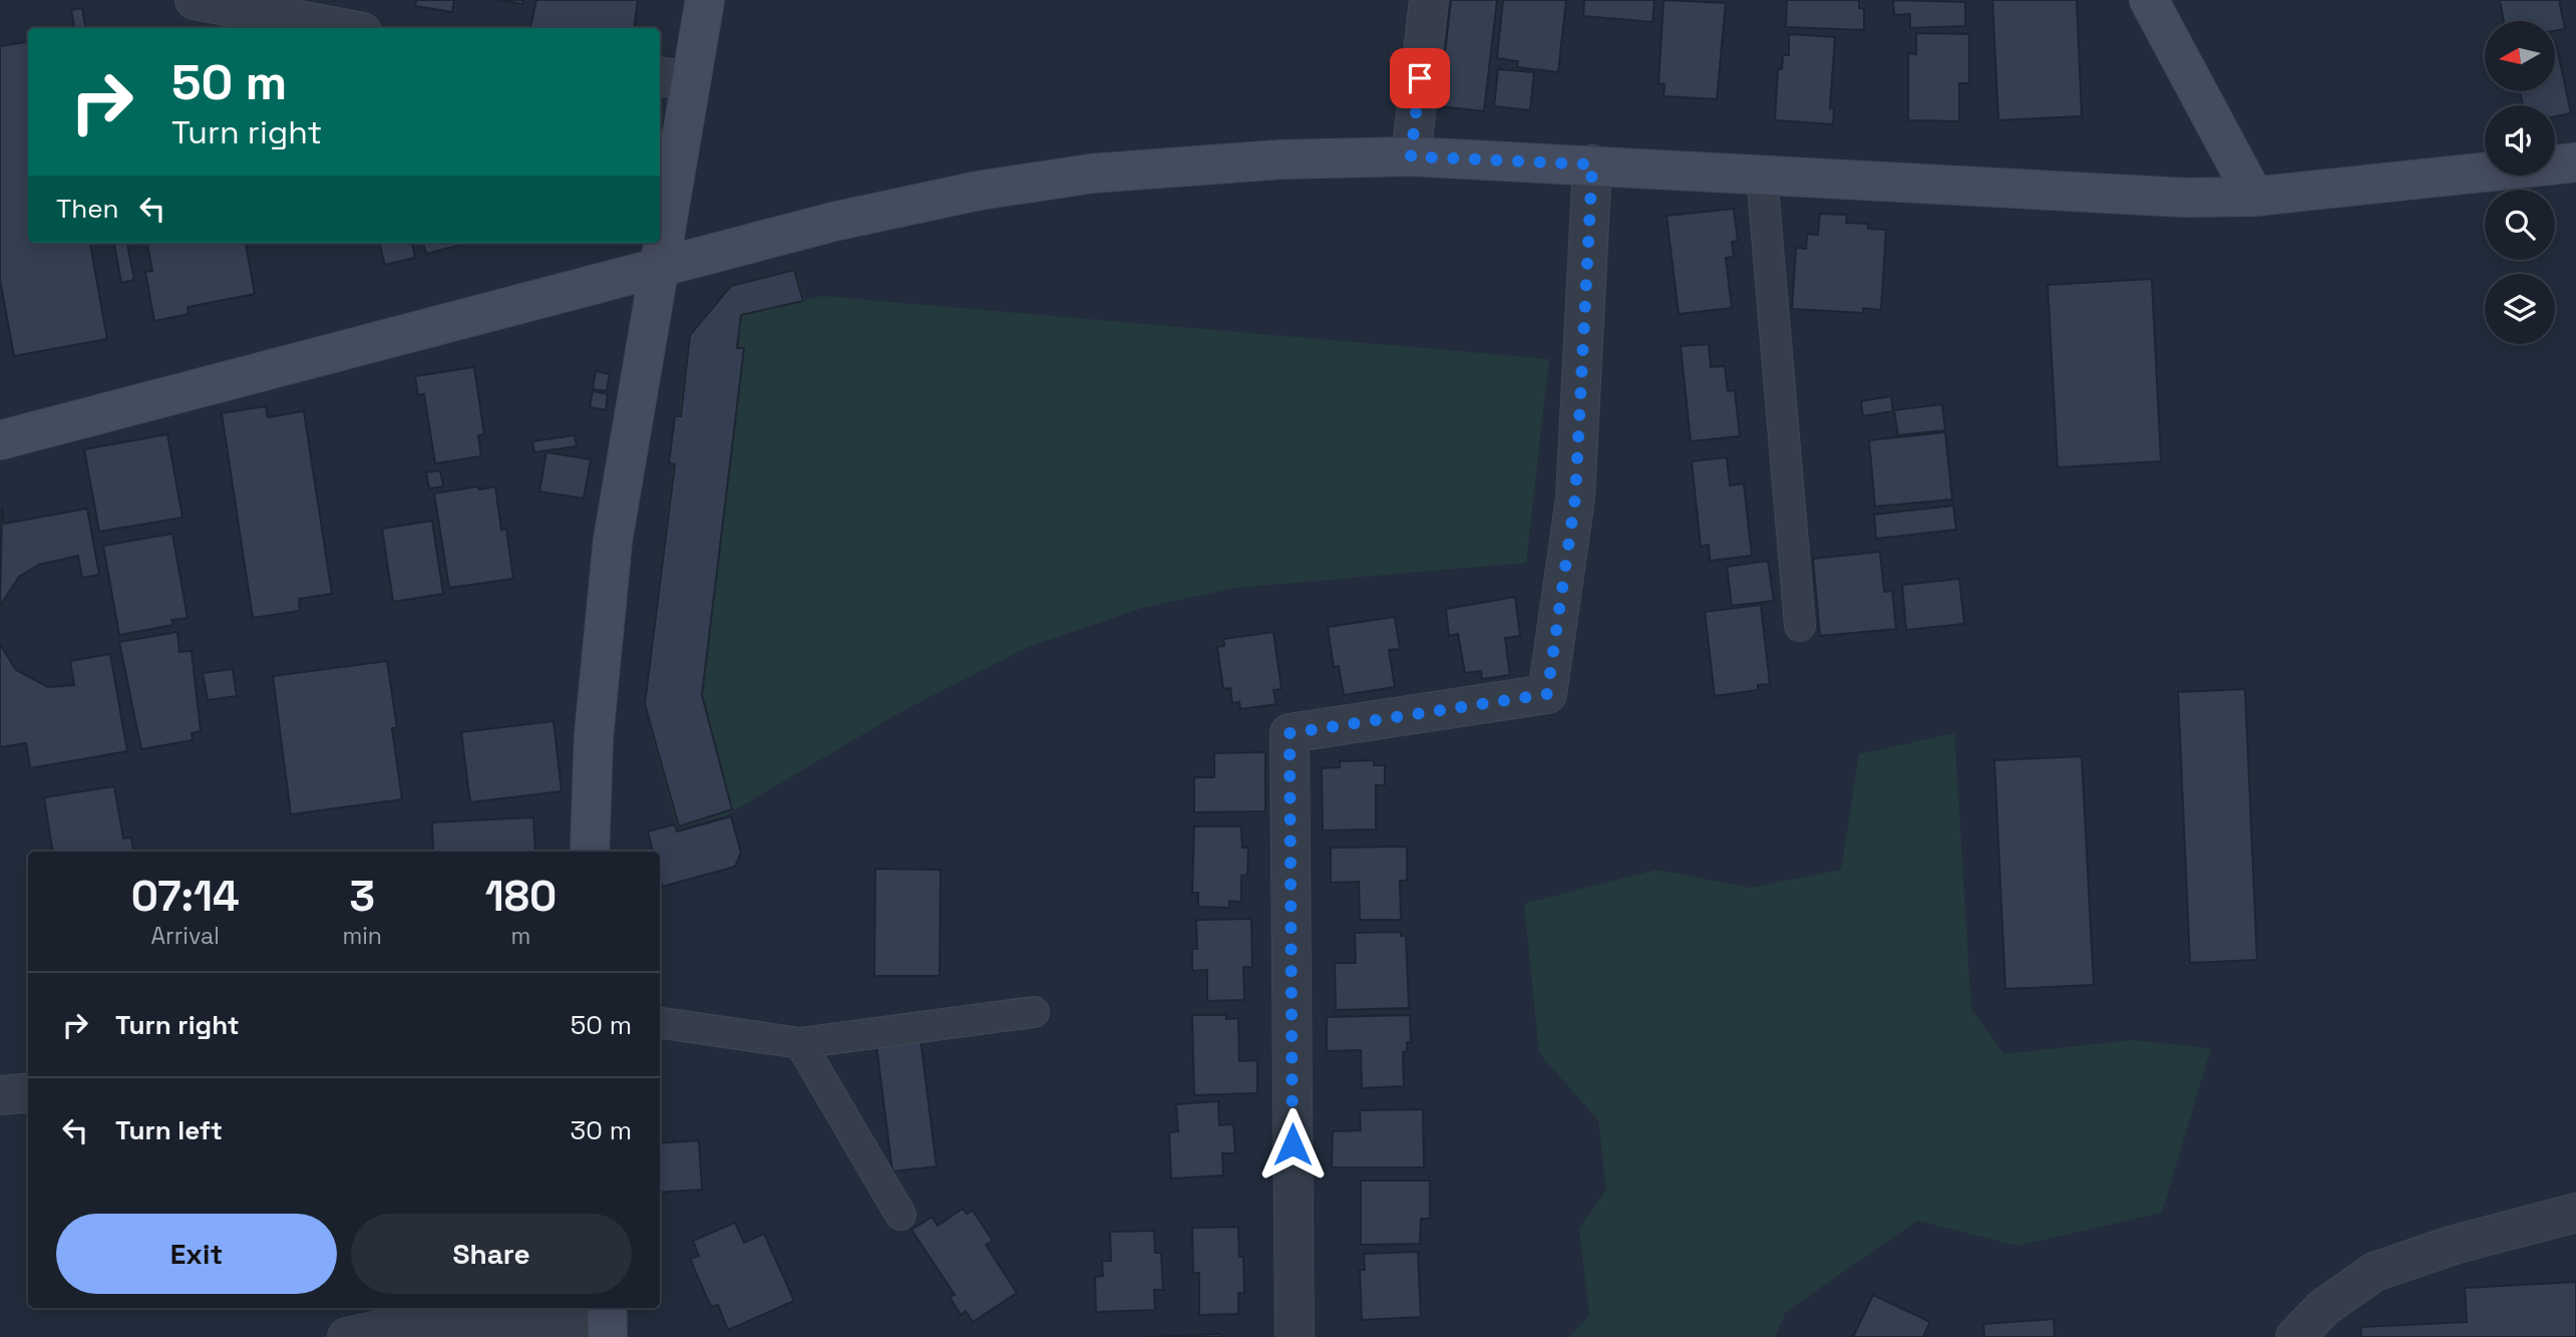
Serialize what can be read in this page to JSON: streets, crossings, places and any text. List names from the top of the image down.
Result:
{
  "north": "left",
  "page": {
    "turn": ["50 m", "Turn right"],
    "then": "Then",
    "eta": [
      "07:14",
      "Arrival",
      "3",
      "min",
      "180",
      "m"
    ],
    "list": [
      {
        "name": "Turn right",
        "value": "50 m"
      },
      {
        "name": "Turn left",
        "value": "30 m"
      }
    ],
    "buttons": ["Exit", "Share"]
  }
}
